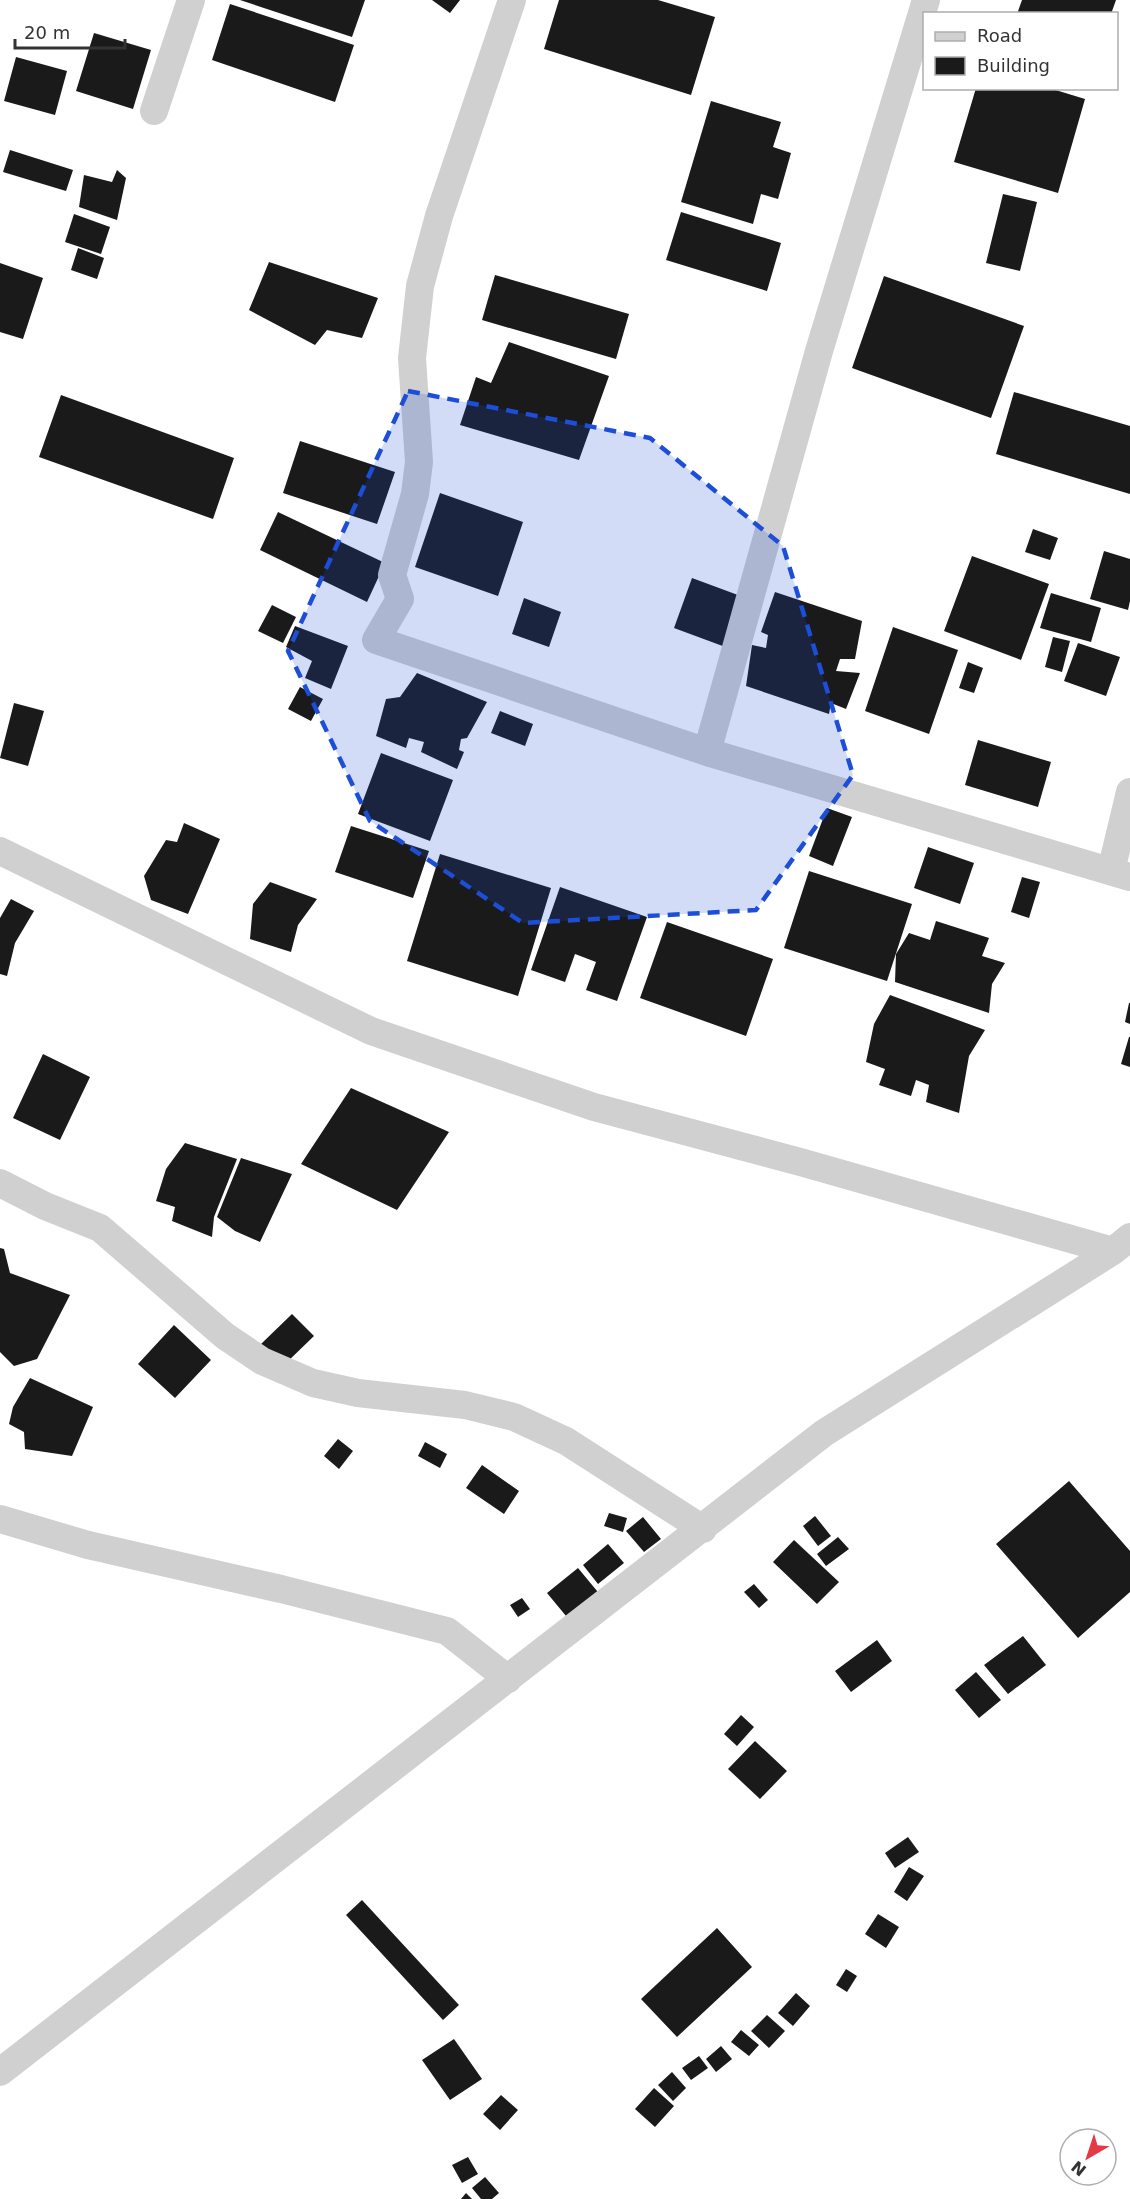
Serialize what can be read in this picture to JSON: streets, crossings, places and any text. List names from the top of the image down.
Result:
{
  "legend": ["Road", "Building"],
  "scale_bar": "20 m",
  "north": "bottom left"
}
